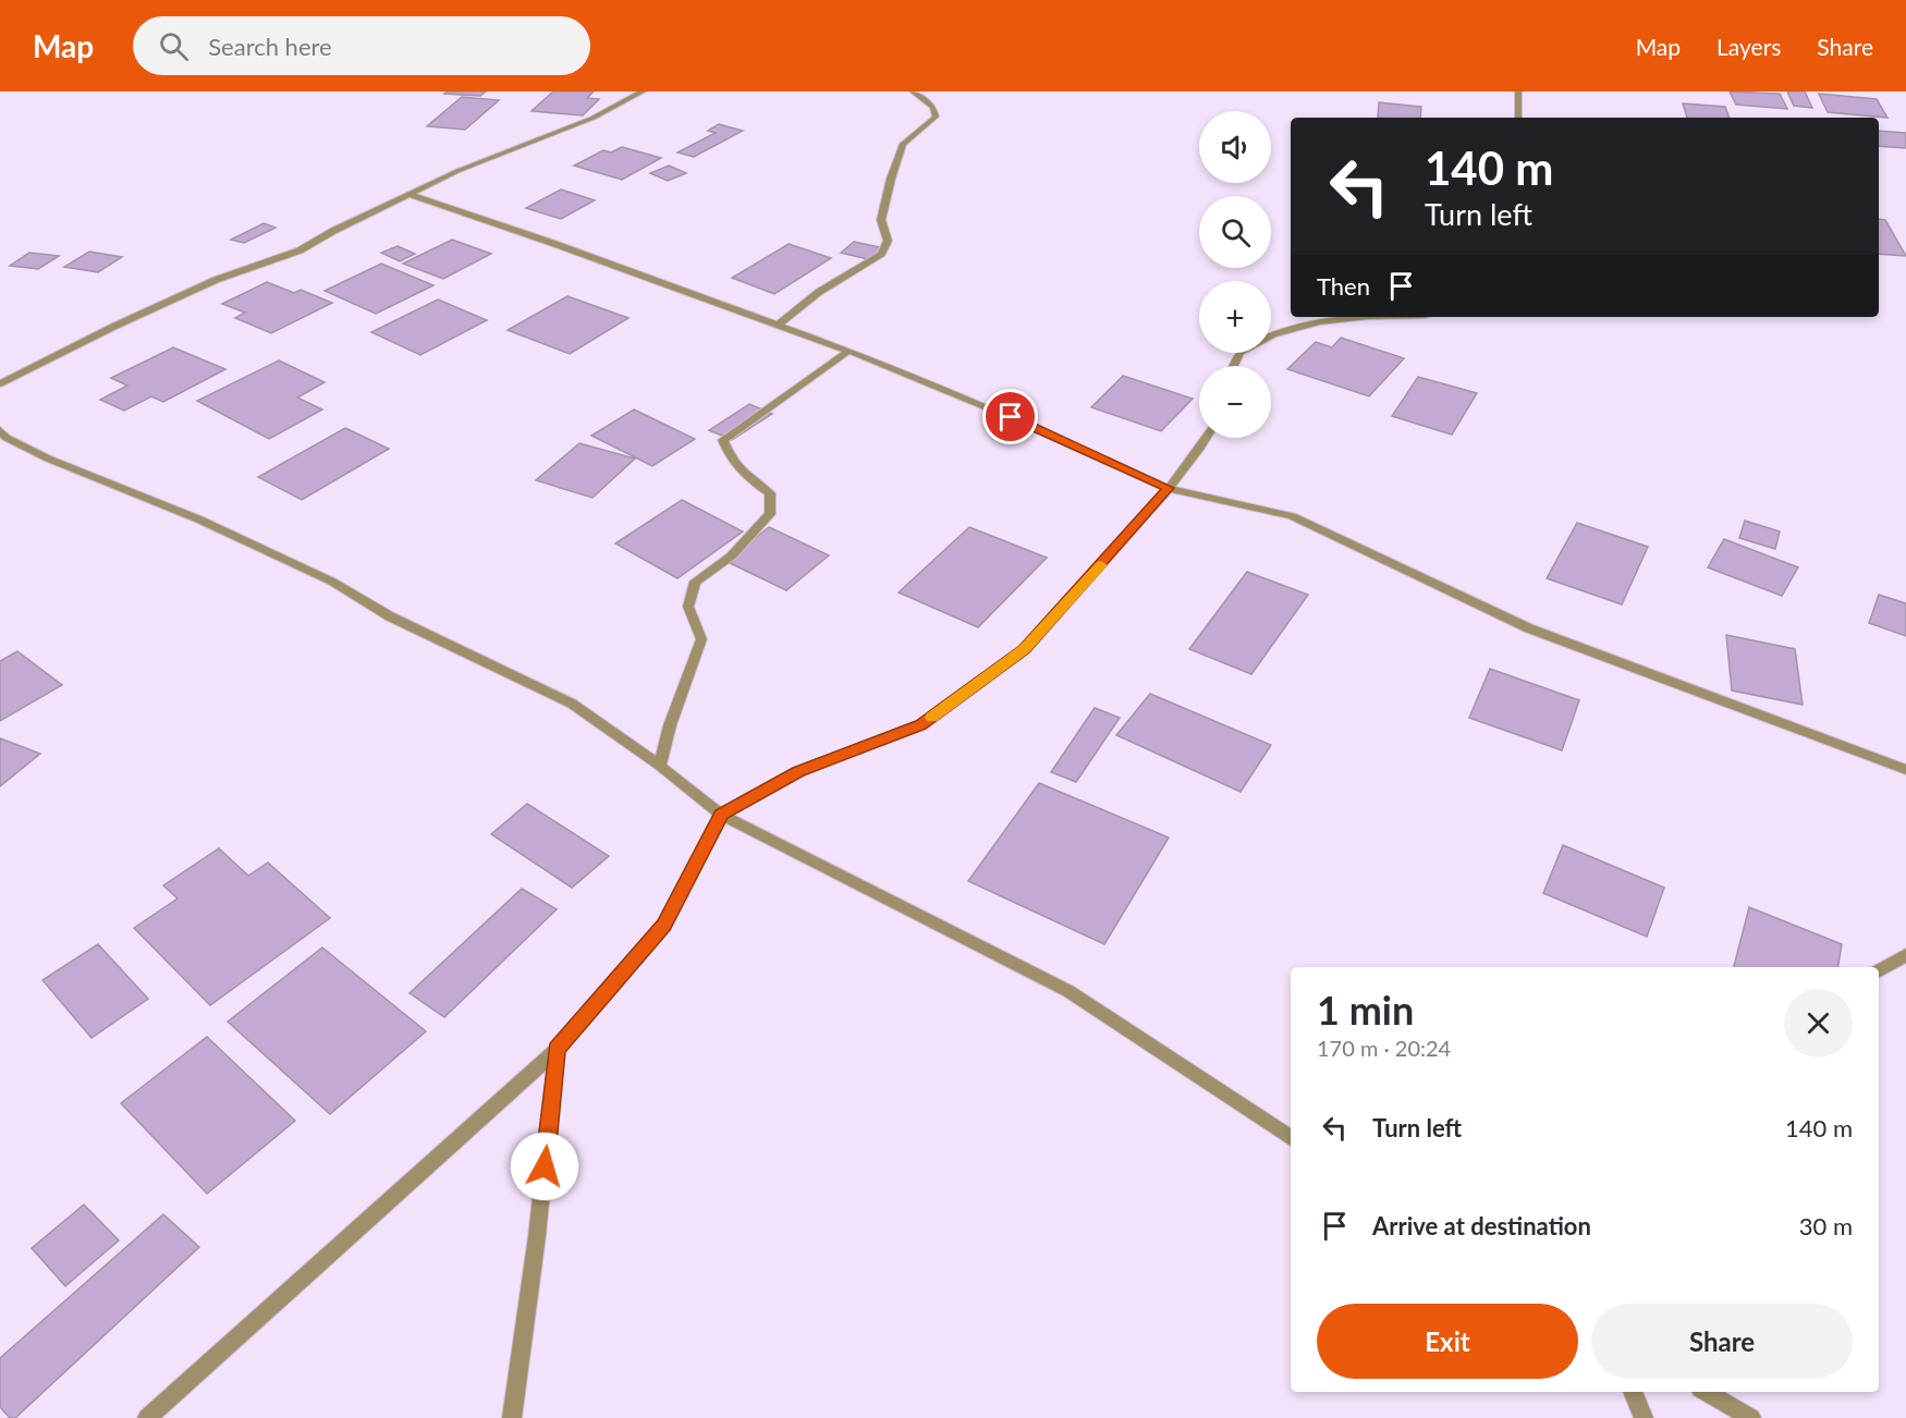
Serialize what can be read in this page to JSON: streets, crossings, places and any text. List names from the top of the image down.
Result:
{
  "page": {
    "header": "Map",
    "search": "Search here",
    "nav": ["Map", "Layers", "Share"],
    "map_buttons": ["+", "−"],
    "turn": ["140 m", "Turn left"],
    "then": "Then",
    "heading": ["1 min", "170 m · 20:24"],
    "list": [
      {
        "name": "Turn left",
        "value": "140 m"
      },
      {
        "name": "Arrive at destination",
        "value": "30 m"
      }
    ],
    "buttons": ["Exit", "Share"]
  }
}
